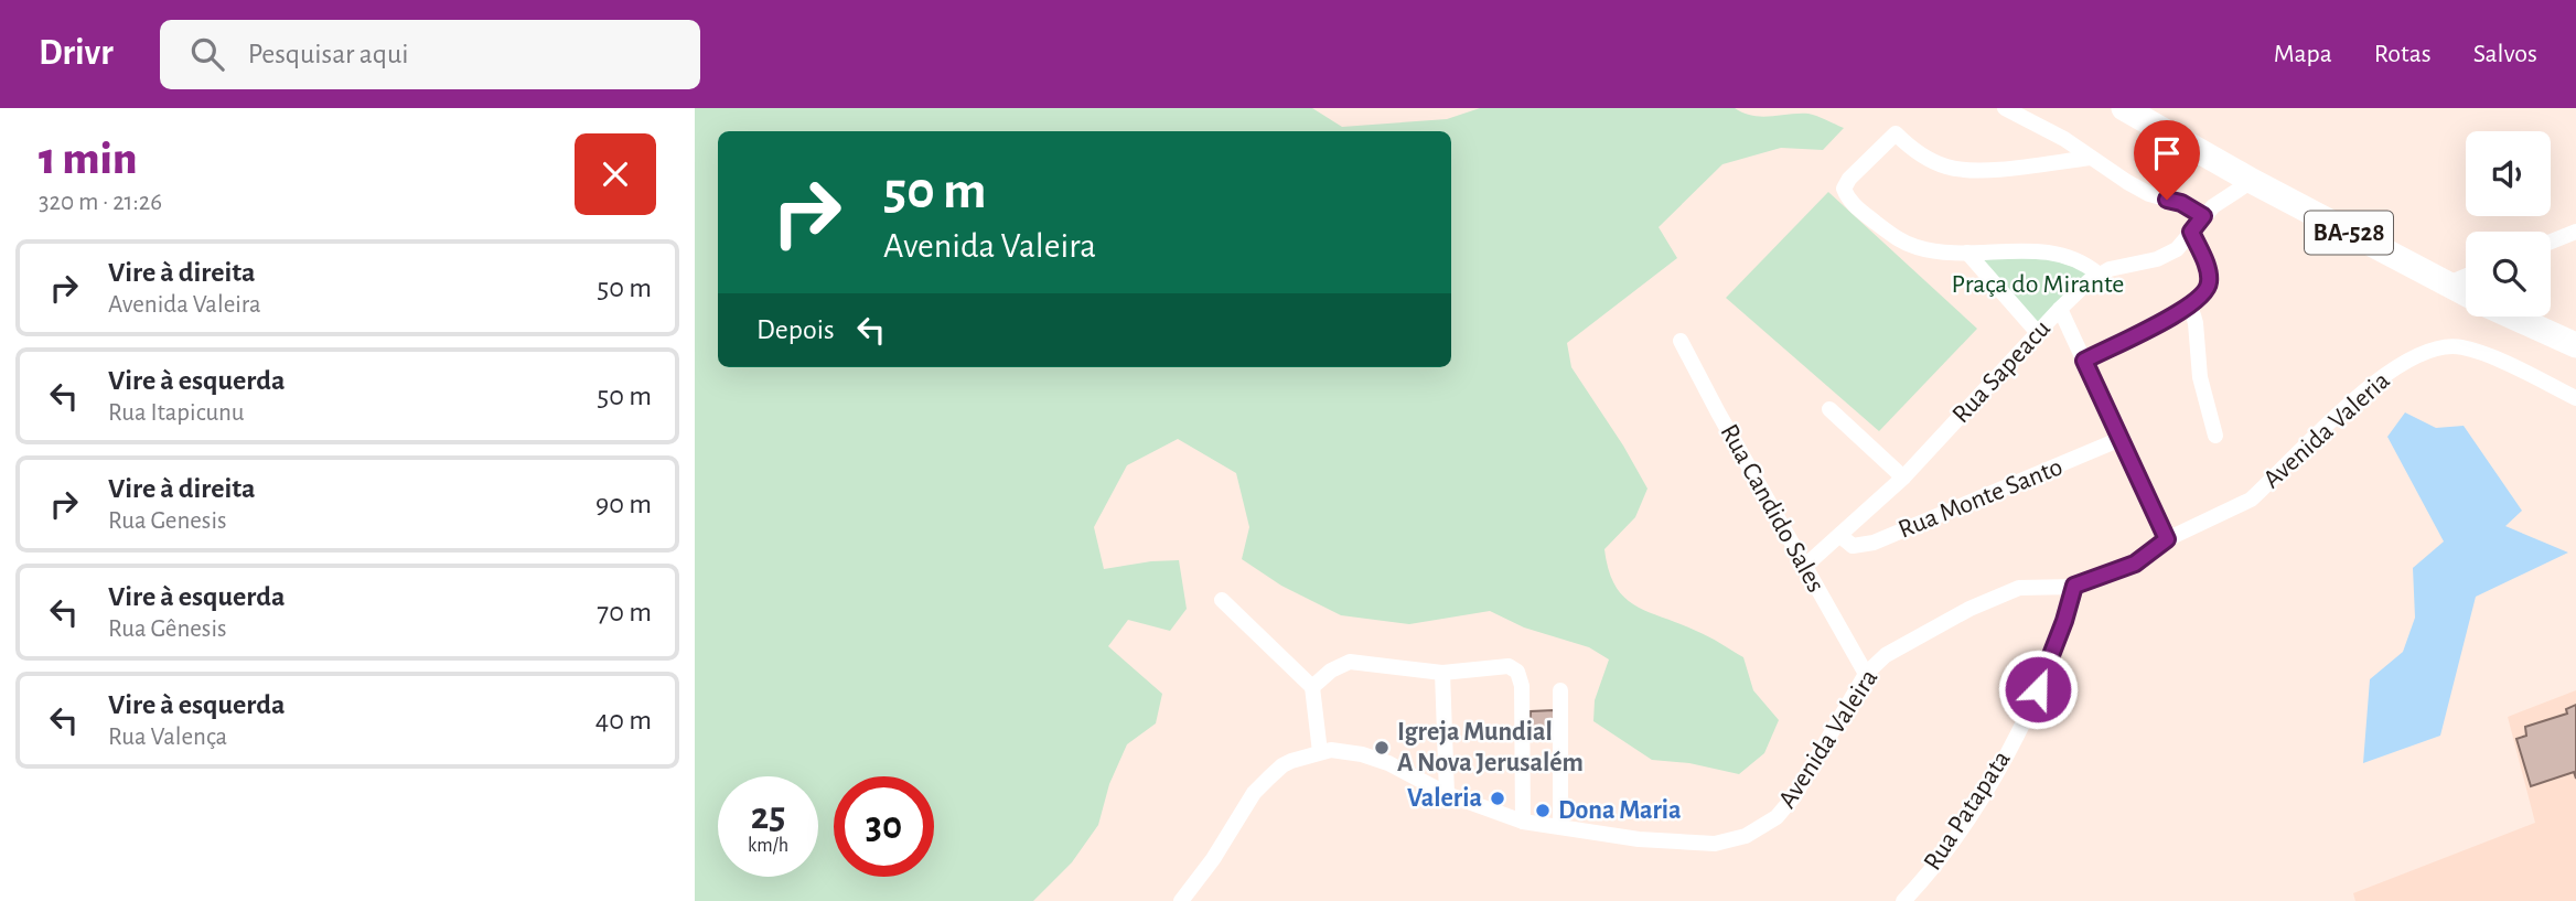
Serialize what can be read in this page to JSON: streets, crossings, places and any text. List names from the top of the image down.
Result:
{
  "streets": {
    "main road": ["BA-528"],
    "street": [
      "Rua Sapeacu",
      "Avenida Valeria",
      "Rua Monte Santo",
      "Rua Candido Sales",
      "Avenida Valeira",
      "Rua Patapata"
    ]
  },
  "crossings": [
    ["BA-528", "Rua Sapeacu"],
    ["Rua Sapeacu", "Rua Monte Santo"],
    ["Rua Sapeacu", "Rua Candido Sales"],
    ["Avenida Valeria", "Avenida Valeira"],
    ["Rua Candido Sales", "Avenida Valeira"],
    ["Avenida Valeira", "Rua Patapata"]
  ],
  "parks": ["Praça do Mirante"],
  "places": ["Igreja Mundial A Nova Jerusalém", "Valeria", "Dona Maria"],
  "page": {
    "header": "Drivr",
    "search": "Pesquisar aqui",
    "nav": ["Mapa", "Rotas", "Salvos"],
    "heading": ["1 min", "320 m · 21:26"],
    "turn": ["50 m", "Avenida Valeira"],
    "list": [
      {
        "name": "Vire à direita",
        "note": "Avenida Valeira",
        "value": "50 m"
      },
      {
        "name": "Vire à esquerda",
        "note": "Rua Itapicunu",
        "value": "50 m"
      },
      {
        "name": "Vire à direita",
        "note": "Rua Genesis",
        "value": "90 m"
      },
      {
        "name": "Vire à esquerda",
        "note": "Rua Gênesis",
        "value": "70 m"
      },
      {
        "name": "Vire à esquerda",
        "note": "Rua Valença",
        "value": "40 m"
      }
    ],
    "then": "Depois",
    "speed": "25 km/h",
    "limit": "30"
  }
}
